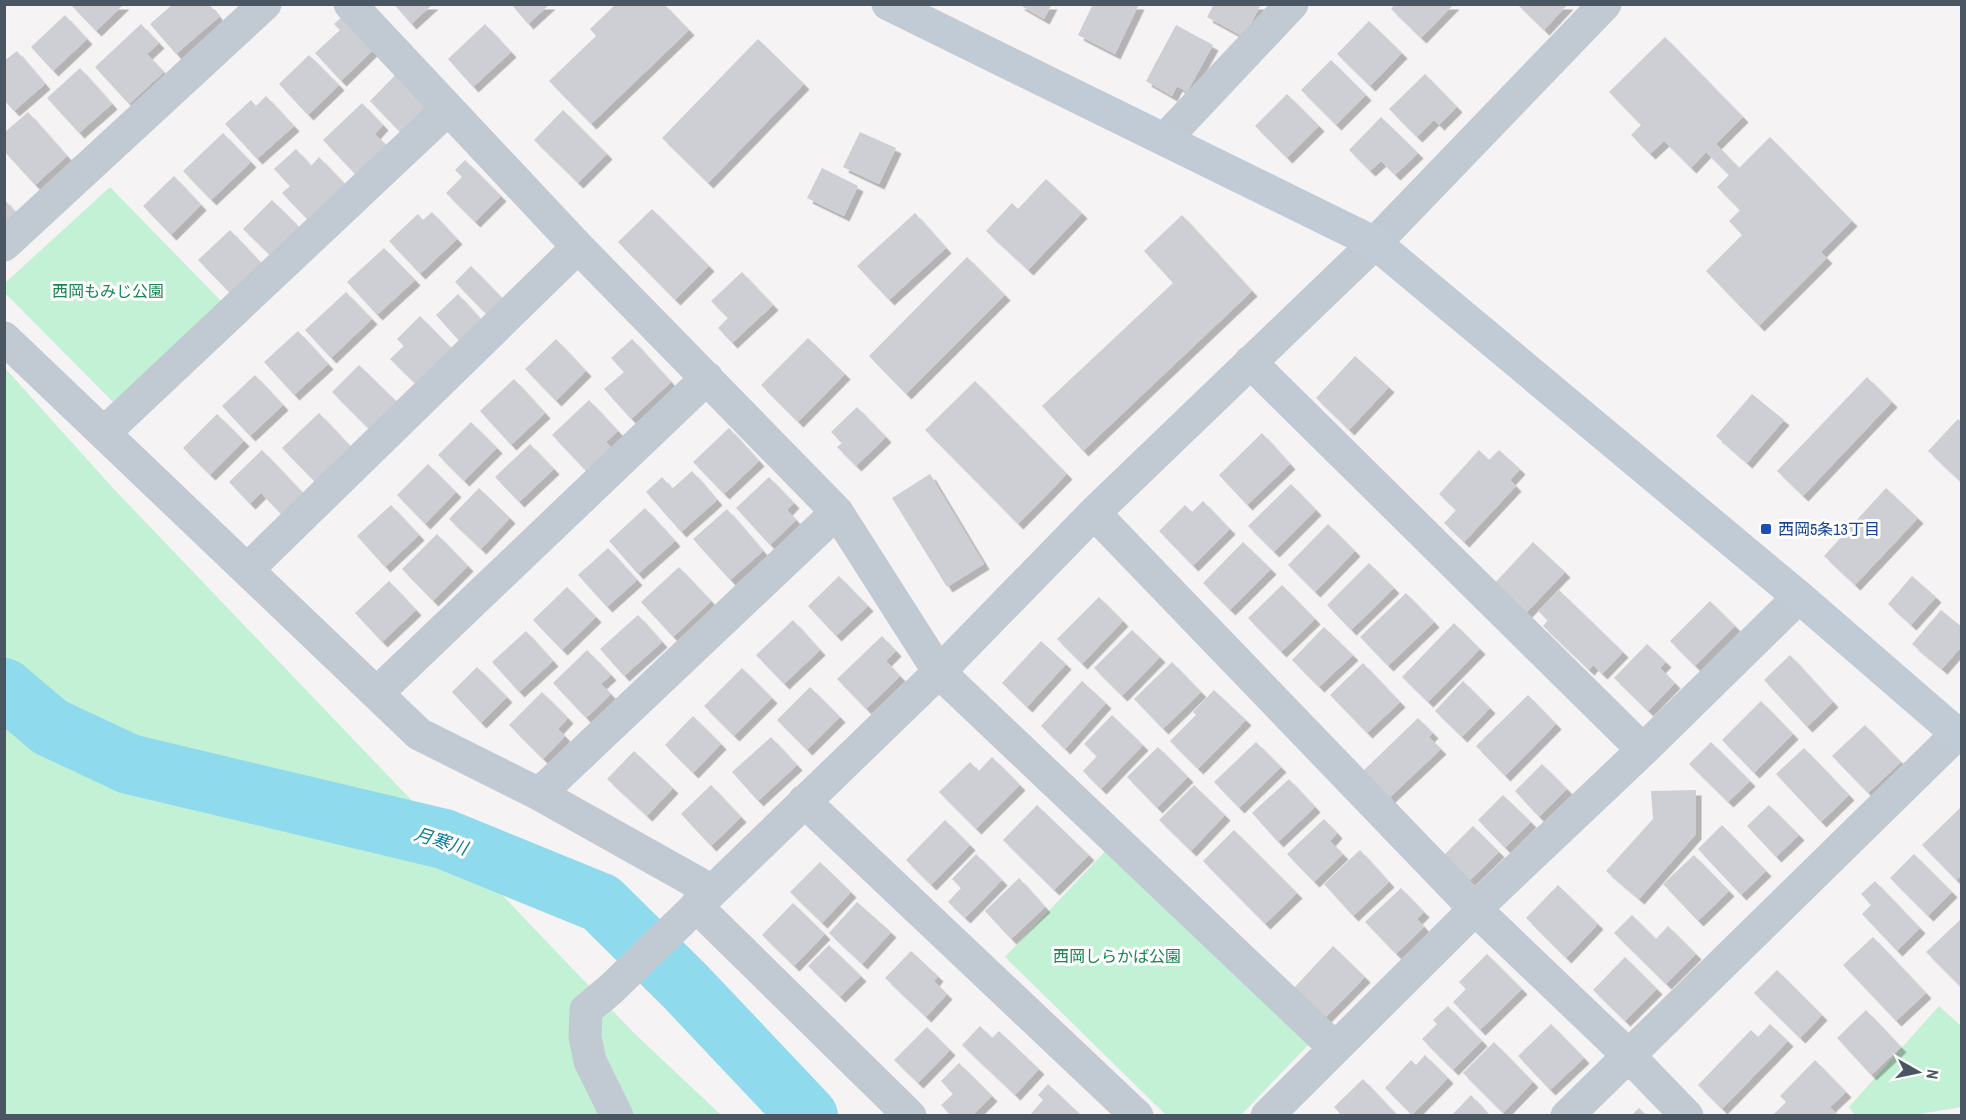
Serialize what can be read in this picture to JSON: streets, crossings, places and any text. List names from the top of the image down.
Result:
{
  "water": ["月寒川"],
  "parks": ["西岡もみじ公園", "西岡しらかば公園"],
  "places": {
    "transit": ["西岡5条13丁目"]
  },
  "north": "right"
}
